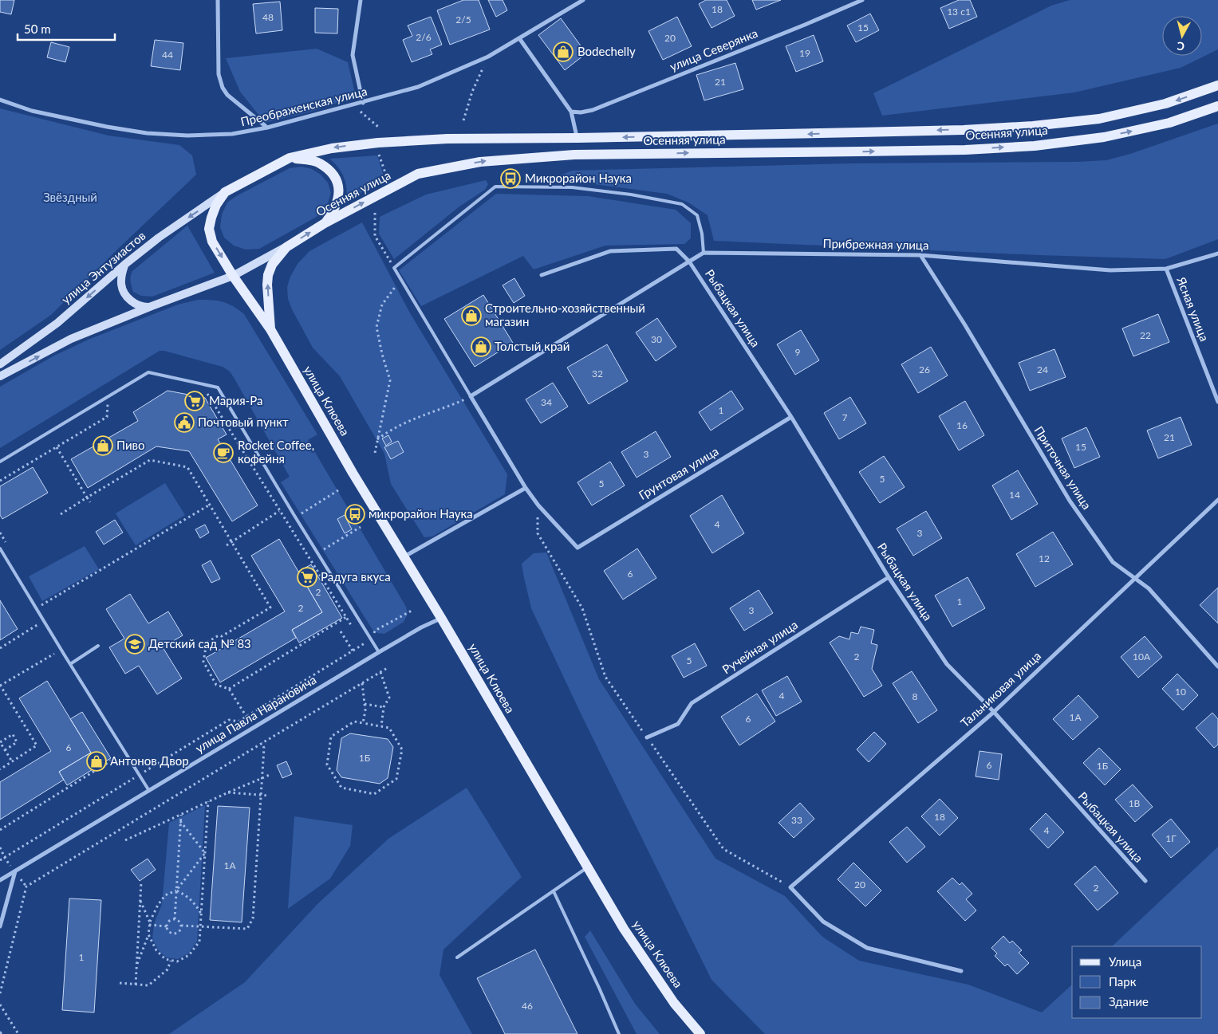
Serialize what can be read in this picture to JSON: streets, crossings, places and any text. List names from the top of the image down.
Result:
{
  "streets": {
    "main road": ["Осенняя улица", "улица Энтузиастов", "улица Клюева"],
    "street": [
      "улица Северянка",
      "Преображенская улица",
      "Прибрежная улица",
      "Рыбацкая улица",
      "Ясная улица",
      "Приточная улица",
      "Грунтовая улица",
      "Ручейная улица",
      "Тальниковая улица",
      "улица Павла Нарановича"
    ]
  },
  "crossings": [
    ["Осенняя улица", "улица Энтузиастов"],
    ["Осенняя улица", "улица Клюева"],
    ["Прибрежная улица", "Ясная улица"],
    ["Прибрежная улица", "Приточная улица"],
    ["улица Энтузиастов", "улица Клюева"],
    ["Рыбацкая улица", "Грунтовая улица"],
    ["Рыбацкая улица", "Ручейная улица"],
    ["Рыбацкая улица", "Тальниковая улица"],
    ["улица Клюева", "улица Павла Нарановича"],
    ["Приточная улица", "Тальниковая улица"]
  ],
  "parks": ["Звёздный"],
  "places": {
    "shop": [
      "Bodechelly",
      "Строительно-хозяйственный магазин",
      "Толстый край",
      "Пиво",
      "Антонов Двор"
    ],
    "bus stop": ["Микрорайон Наука", "микрорайон Наука"],
    "supermarket": ["Мария-Ра", "Радуга вкуса"],
    "public building": ["Почтовый пункт"],
    "cafe": ["Rocket Coffee, кофейня"],
    "school or university": ["Детский сад № 83"]
  },
  "house_numbers": [
    "18",
    "13 с1",
    "48",
    "2/5",
    "15",
    "2/6",
    "20",
    "19",
    "44",
    "21",
    "22",
    "30",
    "9",
    "26",
    "24",
    "32",
    "34",
    "1",
    "7",
    "16",
    "21",
    "15",
    "3",
    "5",
    "5",
    "14",
    "4",
    "3",
    "12",
    "6",
    "2",
    "1",
    "2",
    "3",
    "2",
    "10А",
    "5",
    "10",
    "4",
    "8",
    "1А",
    "6",
    "6",
    "1Б",
    "6",
    "1Б",
    "1В",
    "18",
    "33",
    "4",
    "1Г",
    "1А",
    "20",
    "2",
    "1",
    "46"
  ],
  "legend": ["Улица", "Парк", "Здание"],
  "scale_bar": "50 m",
  "north": "bottom"
}
